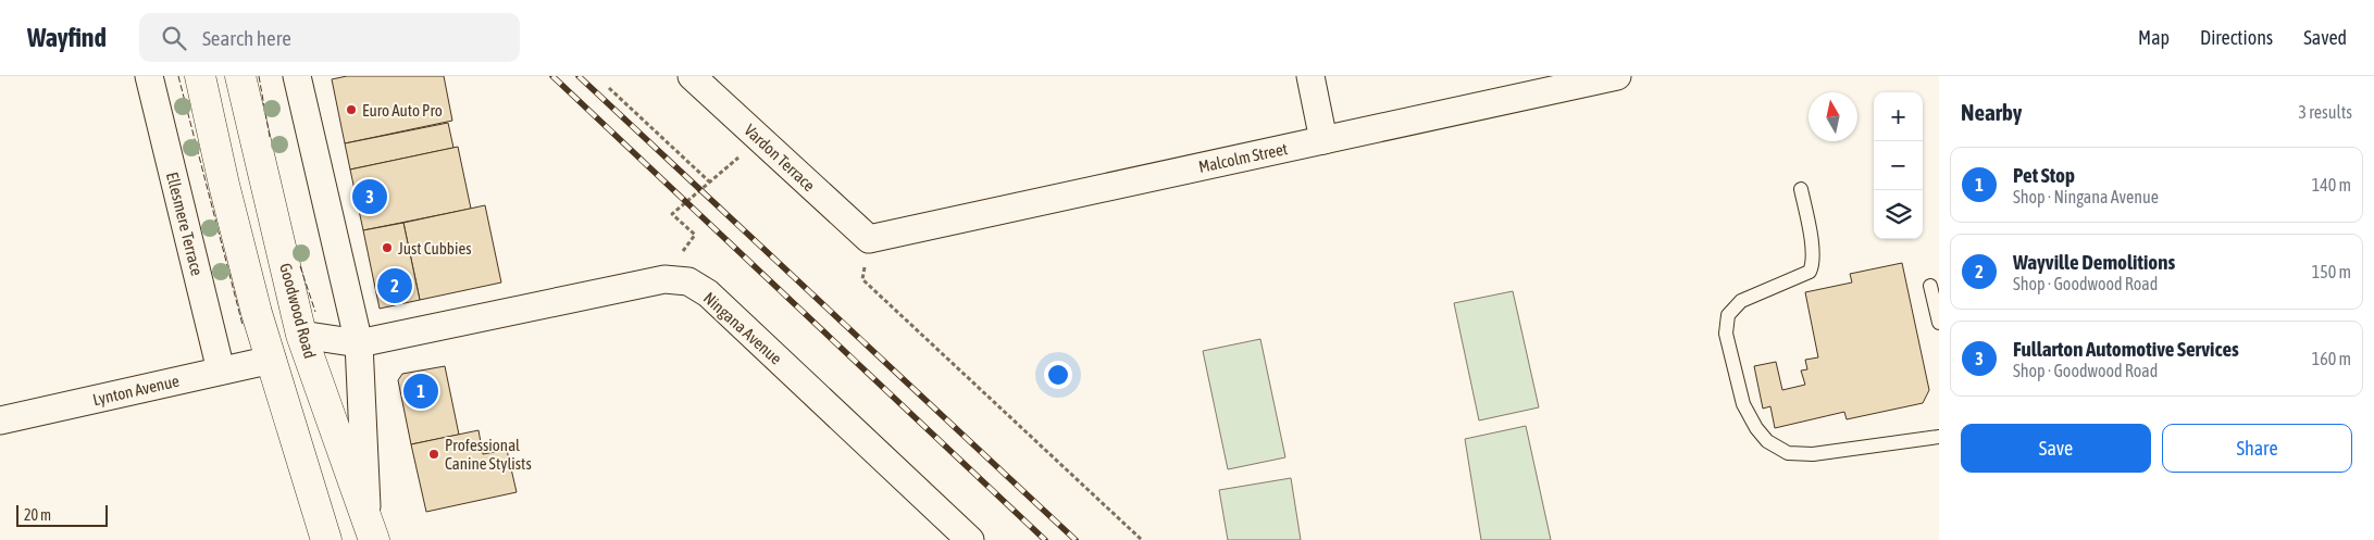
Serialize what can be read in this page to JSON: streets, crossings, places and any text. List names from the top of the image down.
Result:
{
  "streets": {
    "main road": ["Goodwood Road"],
    "street": [
      "Vardon Terrace",
      "Malcolm Street",
      "Ellesmere Terrace",
      "Ningana Avenue",
      "Lynton Avenue"
    ]
  },
  "crossings": [
    ["Vardon Terrace", "Malcolm Street"],
    ["Ellesmere Terrace", "Lynton Avenue"],
    ["Goodwood Road", "Ningana Avenue"]
  ],
  "places": ["Euro Auto Pro", "Just Cubbies", "Professional Canine Stylists"],
  "scale_bar": "20 m",
  "north": "top",
  "page": {
    "header": "Wayfind",
    "search": "Search here",
    "nav": ["Map", "Directions", "Saved"],
    "heading": ["Nearby", "3 results"],
    "map_buttons": ["+", "−"],
    "list": [
      {
        "mark": "1",
        "name": "Pet Stop",
        "note": "Shop · Ningana Avenue",
        "value": "140 m"
      },
      {
        "mark": "2",
        "name": "Wayville Demolitions",
        "note": "Shop · Goodwood Road",
        "value": "150 m"
      },
      {
        "mark": "3",
        "name": "Fullarton Automotive Services",
        "note": "Shop · Goodwood Road",
        "value": "160 m"
      }
    ],
    "pins": ["3", "2", "1"],
    "buttons": ["Save", "Share"],
    "scale": "20 m"
  }
}
